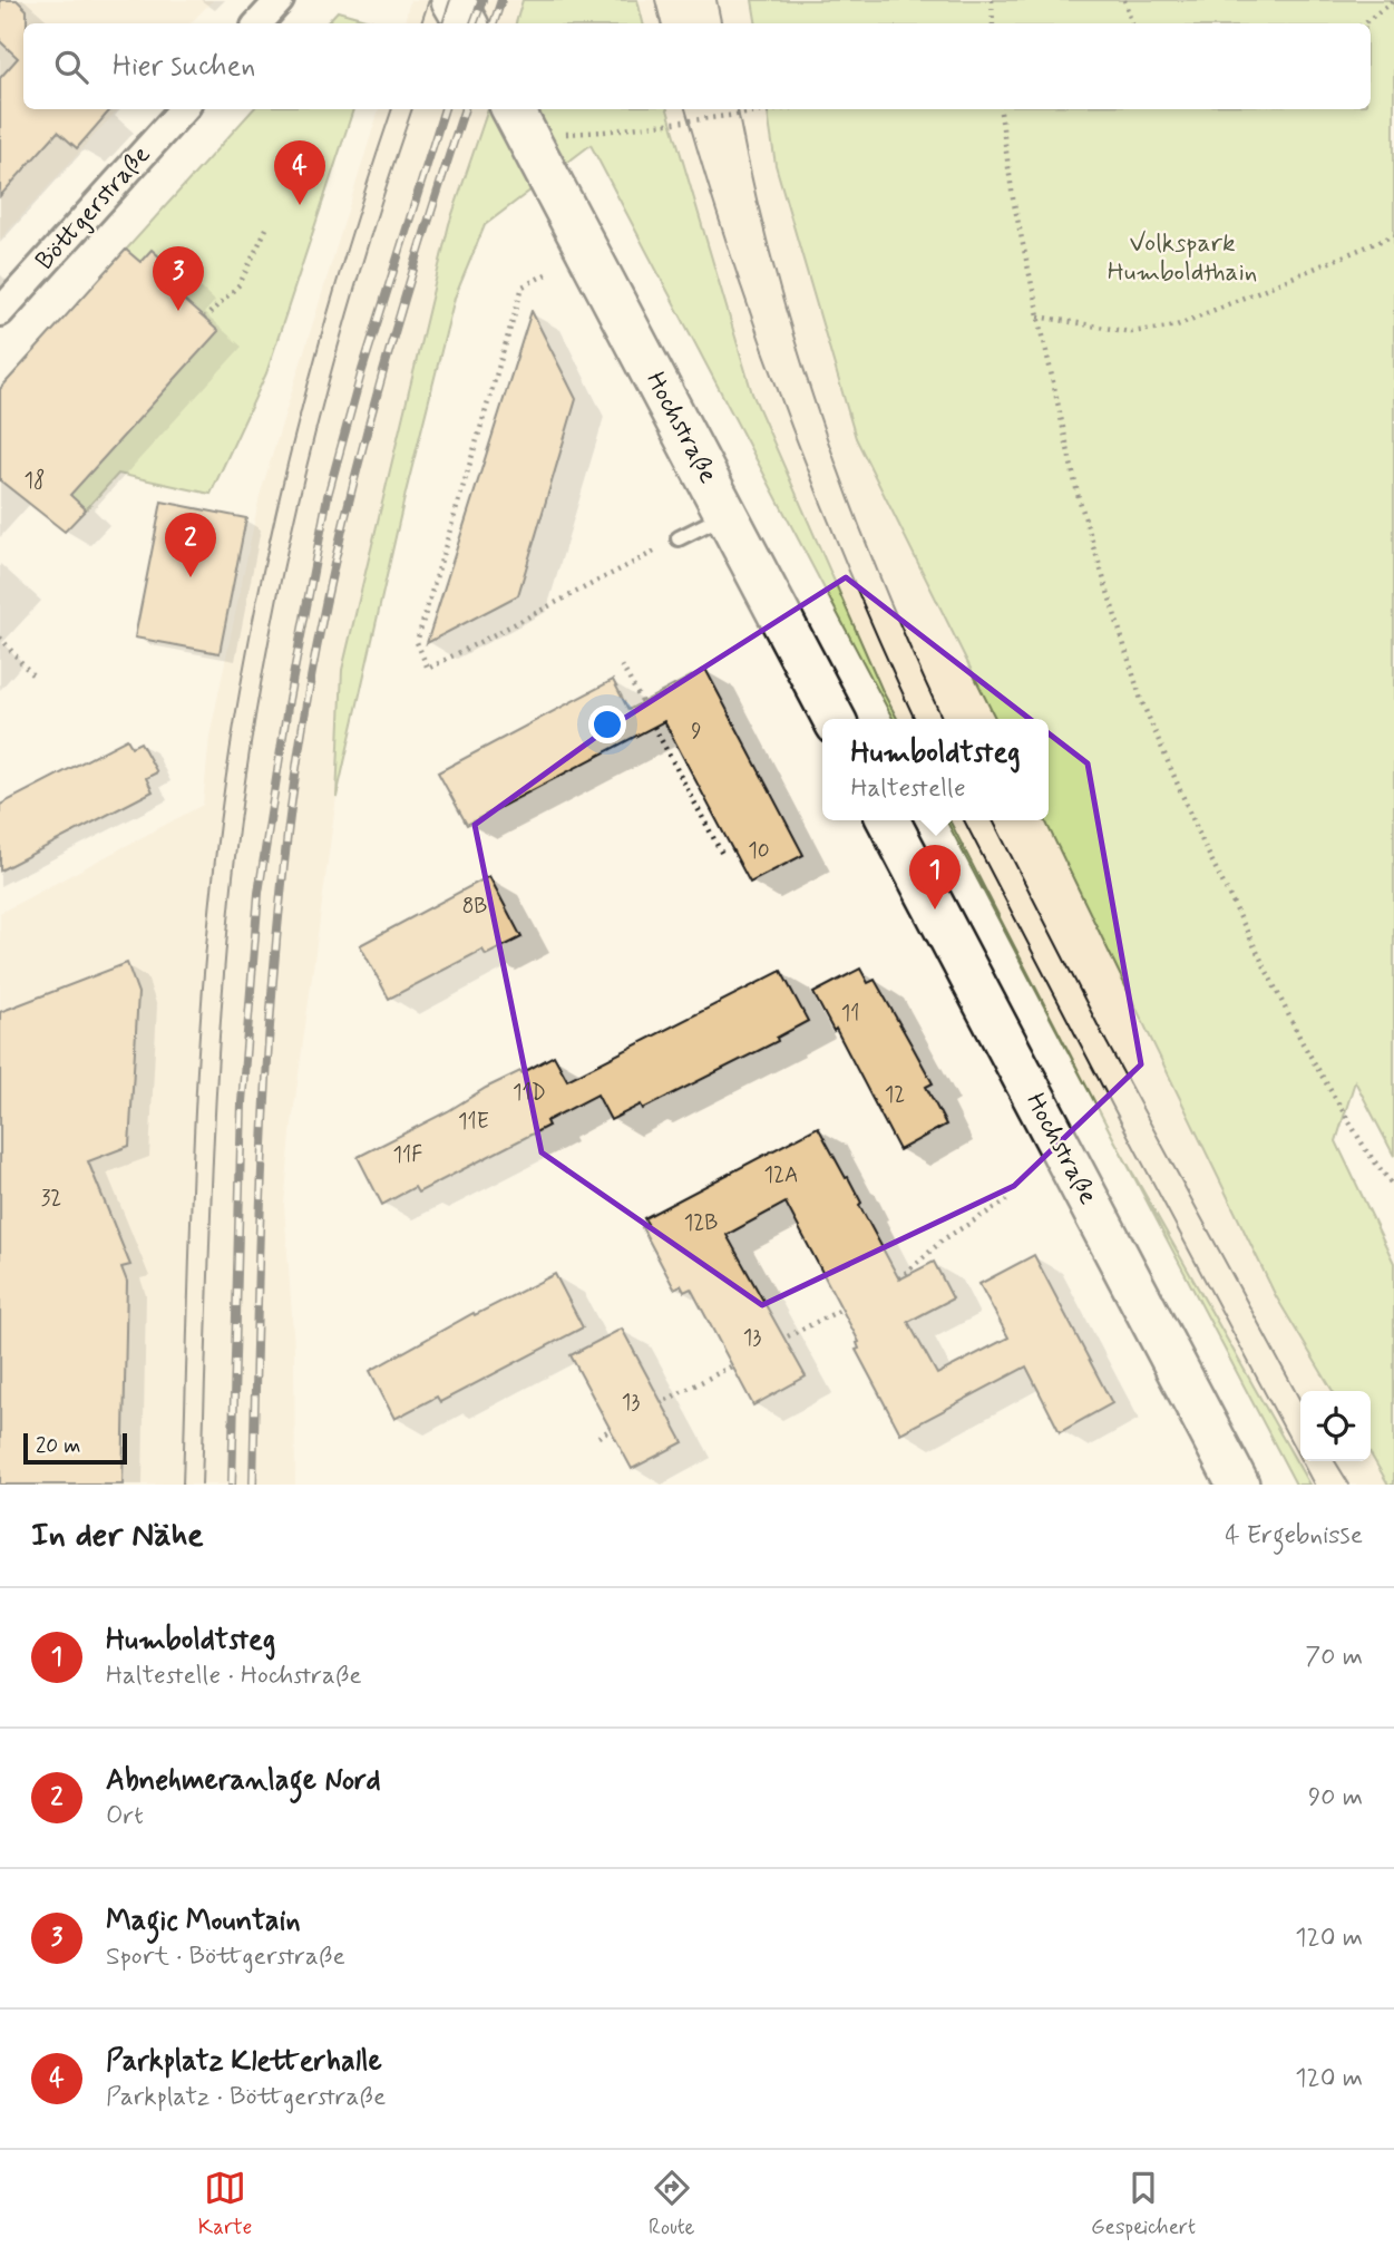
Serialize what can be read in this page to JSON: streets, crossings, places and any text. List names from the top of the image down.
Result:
{
  "streets": {
    "street": ["Böttgerstraße", "Hochstraße"]
  },
  "parks": ["Volkspark Humboldthain"],
  "house_numbers": [
    "18",
    "9",
    "10",
    "8B",
    "11",
    "11D",
    "12",
    "11E",
    "11F",
    "12A",
    "32",
    "12B",
    "13",
    "13"
  ],
  "scale_bar": "20 m",
  "page": {
    "search": "Hier suchen",
    "pins": [
      "4",
      "3",
      "2",
      "1"
    ],
    "popup": ["Humboldtsteg", "Haltestelle"],
    "scale": "20 m",
    "heading": ["In der Nähe", "4 Ergebnisse"],
    "list": [
      {
        "mark": "1",
        "name": "Humboldtsteg",
        "note": "Haltestelle · Hochstraße",
        "value": "70 m"
      },
      {
        "mark": "2",
        "name": "Abnehmeranlage Nord",
        "note": "Ort",
        "value": "90 m"
      },
      {
        "mark": "3",
        "name": "Magic Mountain",
        "note": "Sport · Böttgerstraße",
        "value": "120 m"
      },
      {
        "mark": "4",
        "name": "Parkplatz Kletterhalle",
        "note": "Parkplatz · Böttgerstraße",
        "value": "120 m"
      }
    ],
    "nav": ["Karte", "Route", "Gespeichert"]
  }
}
